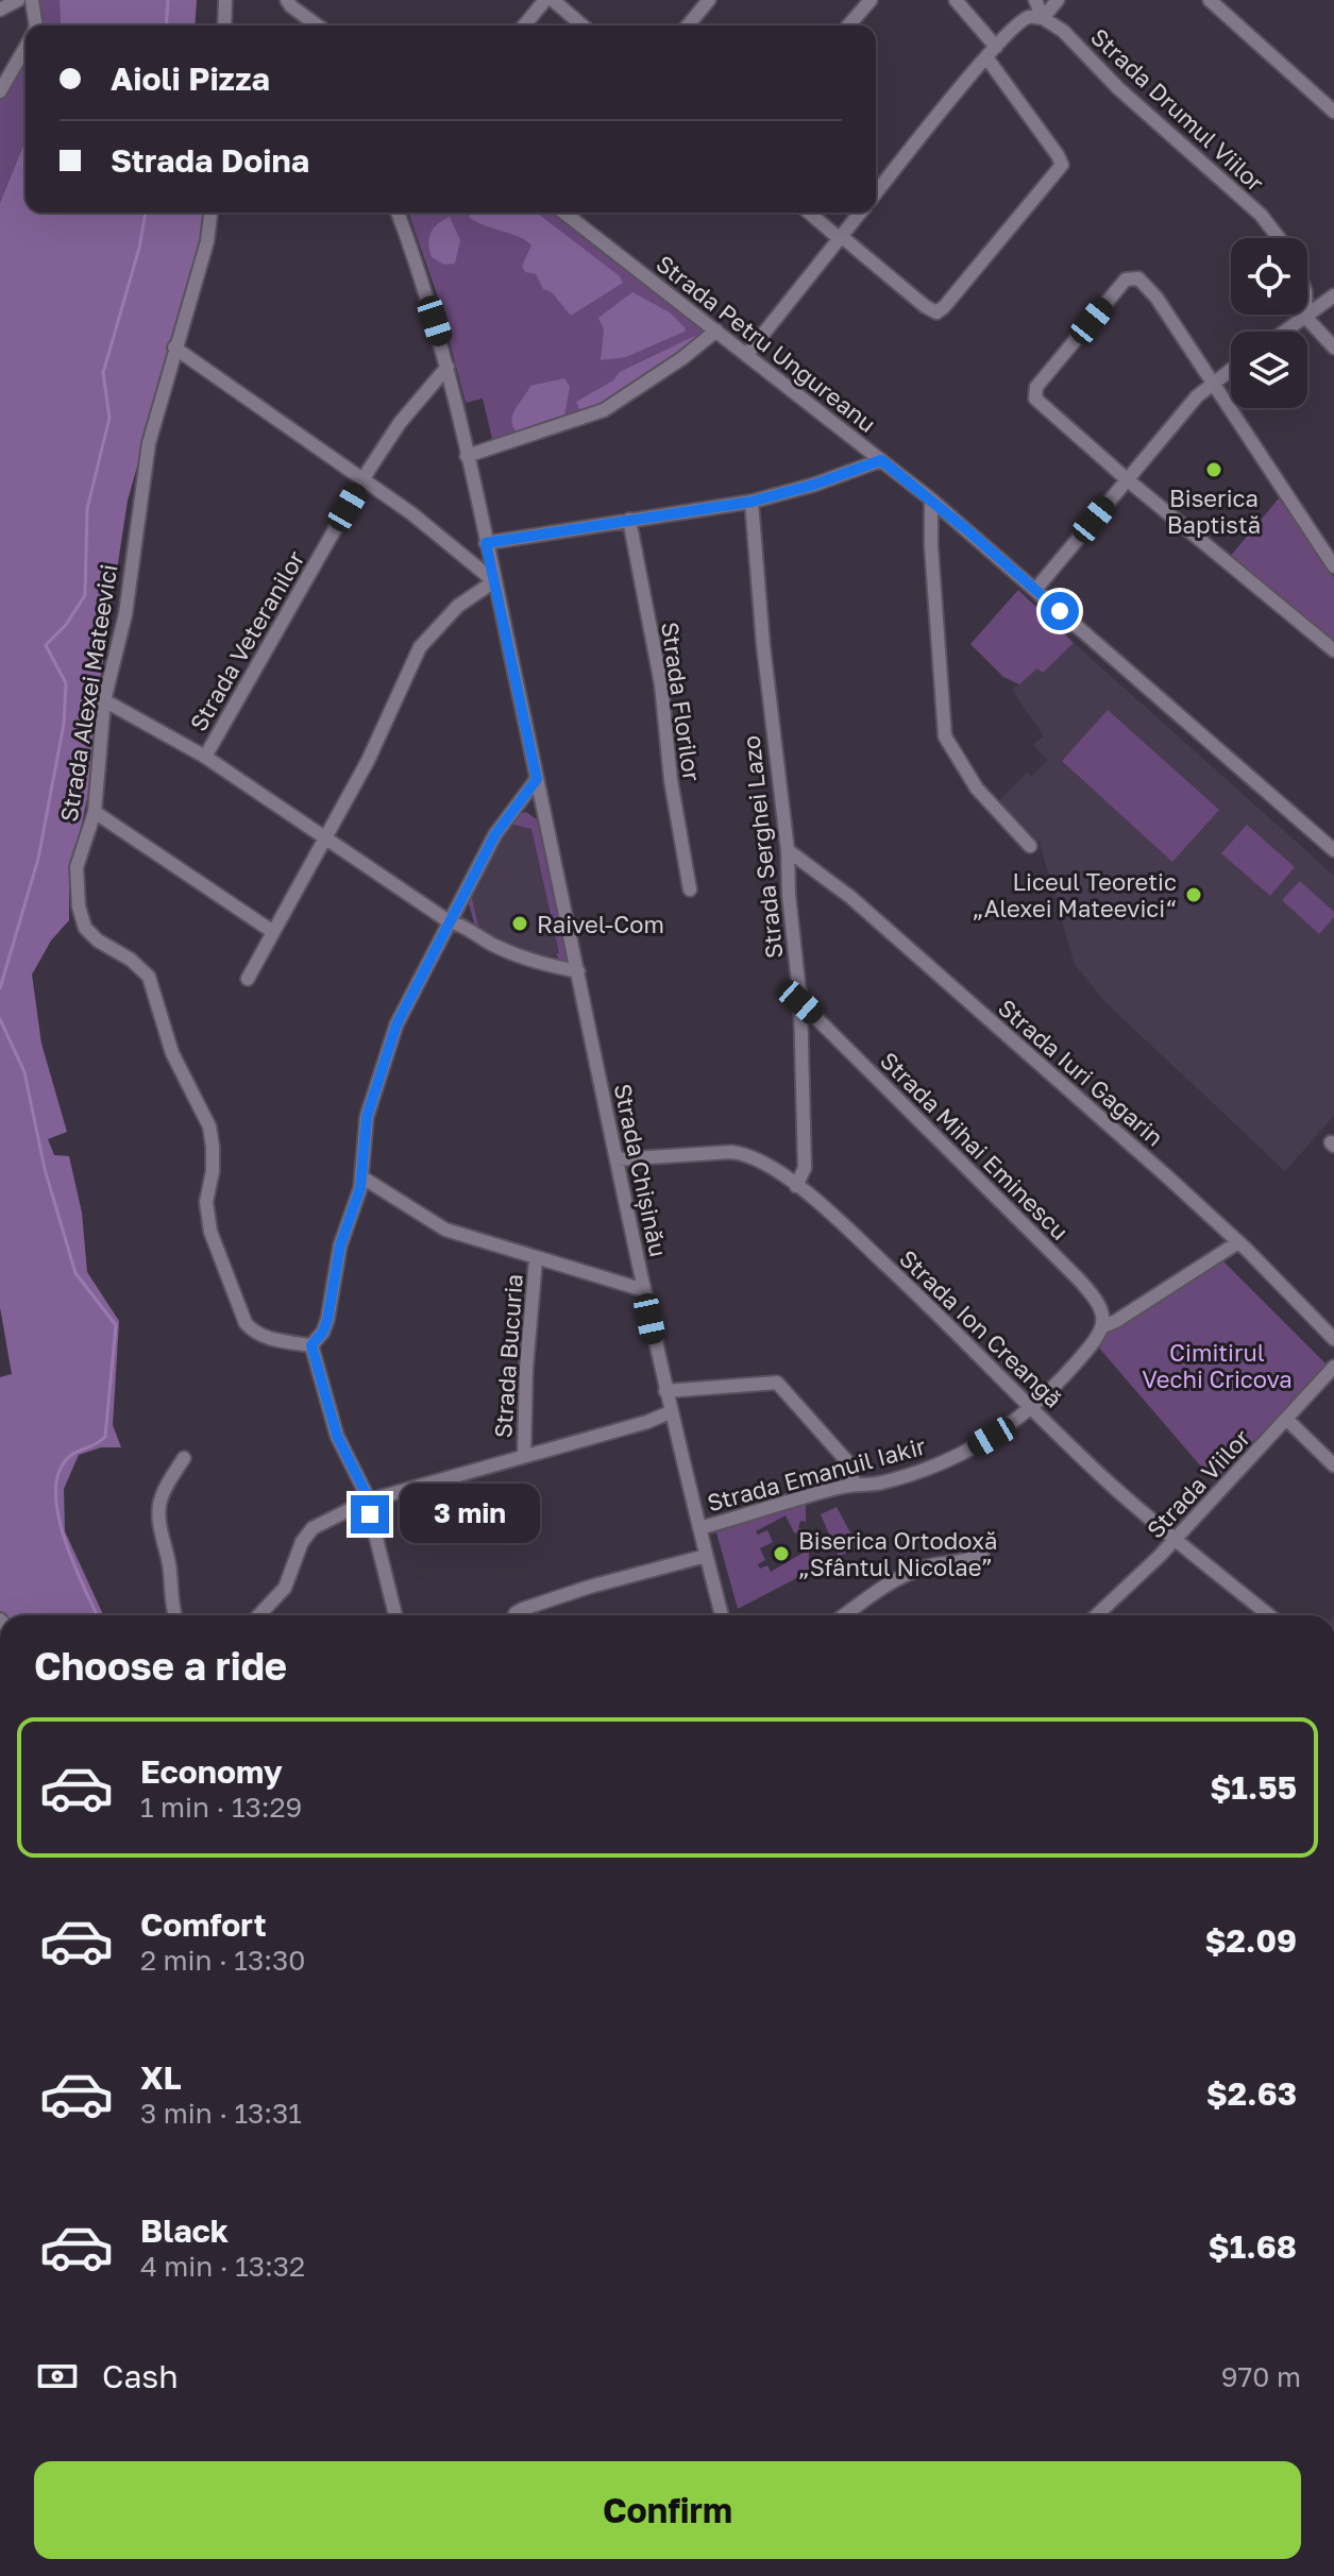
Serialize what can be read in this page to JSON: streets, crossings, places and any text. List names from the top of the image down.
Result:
{
  "streets": {
    "street": [
      "Strada Drumul Viilor",
      "Strada Petru Ungureanu",
      "Strada Veteranilor",
      "Strada Alexei Mateevici",
      "Strada Florilor",
      "Strada Serghei Lazo",
      "Strada Iuri Gagarin",
      "Strada Mihai Eminescu",
      "Strada Chișinău",
      "Strada Ion Creangă",
      "Strada Bucuria",
      "Strada Emanuil Iakir",
      "Strada Viilor"
    ]
  },
  "crossings": [
    ["Strada Veteranilor", "Strada Alexei Mateevici"],
    ["Strada Veteranilor", "Strada Chișinău"],
    ["Strada Serghei Lazo", "Strada Iuri Gagarin"],
    ["Strada Serghei Lazo", "Strada Mihai Eminescu"],
    ["Strada Serghei Lazo", "Strada Ion Creangă"],
    ["Strada Mihai Eminescu", "Strada Emanuil Iakir"],
    ["Strada Chișinău", "Strada Ion Creangă"],
    ["Strada Chișinău", "Strada Bucuria"],
    ["Strada Chișinău", "Strada Emanuil Iakir"],
    ["Strada Ion Creangă", "Strada Emanuil Iakir"],
    ["Strada Ion Creangă", "Strada Viilor"]
  ],
  "parks": ["Cimitirul Vechi Cricova"],
  "places": [
    "Biserica Baptistă",
    "Liceul Teoretic „Alexei Mateevici“",
    "Raivel-Com",
    "Biserica Ortodoxă „Sfântul Nicolae”"
  ],
  "page": {
    "banner": ["Aioli Pizza", "Strada Doina"],
    "bubble": "3 min",
    "heading": "Choose a ride",
    "list": [
      {
        "name": "Economy",
        "note": "1 min · 13:29",
        "value": "$1.55"
      },
      {
        "name": "Comfort",
        "note": "2 min · 13:30",
        "value": "$2.09"
      },
      {
        "name": "XL",
        "note": "3 min · 13:31",
        "value": "$2.63"
      },
      {
        "name": "Black",
        "note": "4 min · 13:32",
        "value": "$1.68"
      }
    ],
    "pay": ["Cash", "970 m"],
    "buttons": "Confirm"
  }
}
